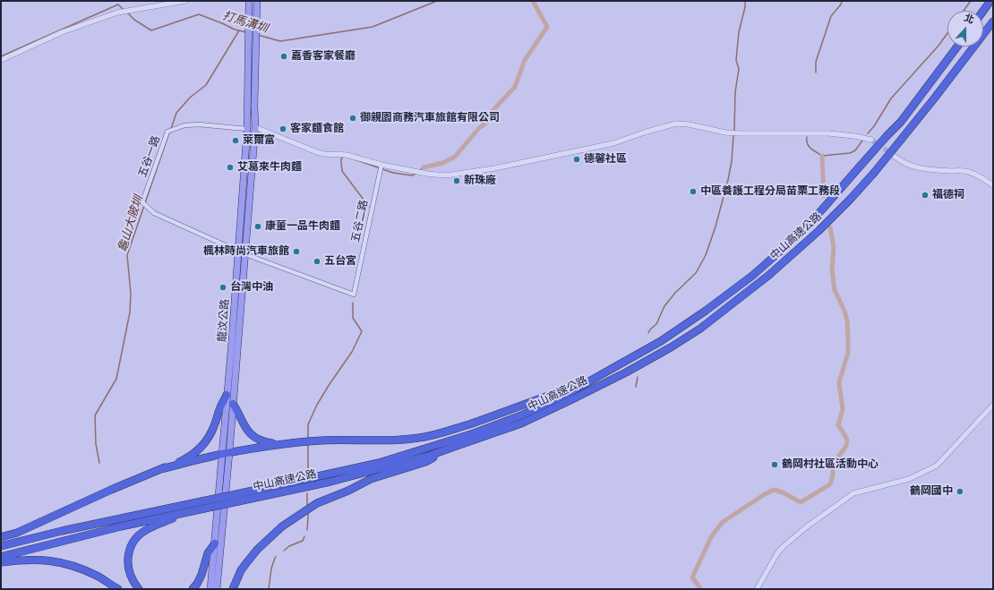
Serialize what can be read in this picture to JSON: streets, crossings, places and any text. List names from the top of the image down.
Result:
{
  "streets": {
    "highway": ["中山高速公路"],
    "main road": ["龍汶公路"],
    "street": ["五谷一路", "五谷二路"]
  },
  "crossings": [
    ["五谷一路", "龍汶公路"],
    ["五谷二路", "龍汶公路"]
  ],
  "water": ["打馬溝圳", "龜山大陂圳"],
  "places": [
    "嘉香客家餐廳",
    "御親園商務汽車旅館有限公司",
    "客家麵食館",
    "萊爾富",
    "德馨社區",
    "艾葛來牛肉麵",
    "新珠廠",
    "中區養護工程分局苗栗工務段",
    "福德祠",
    "康董一品牛肉麵",
    "楓林時尚汽車旅館",
    "五台宮",
    "台灣中油",
    "鶴岡村社區活動中心",
    "鶴岡國中"
  ],
  "north": "top"
}
